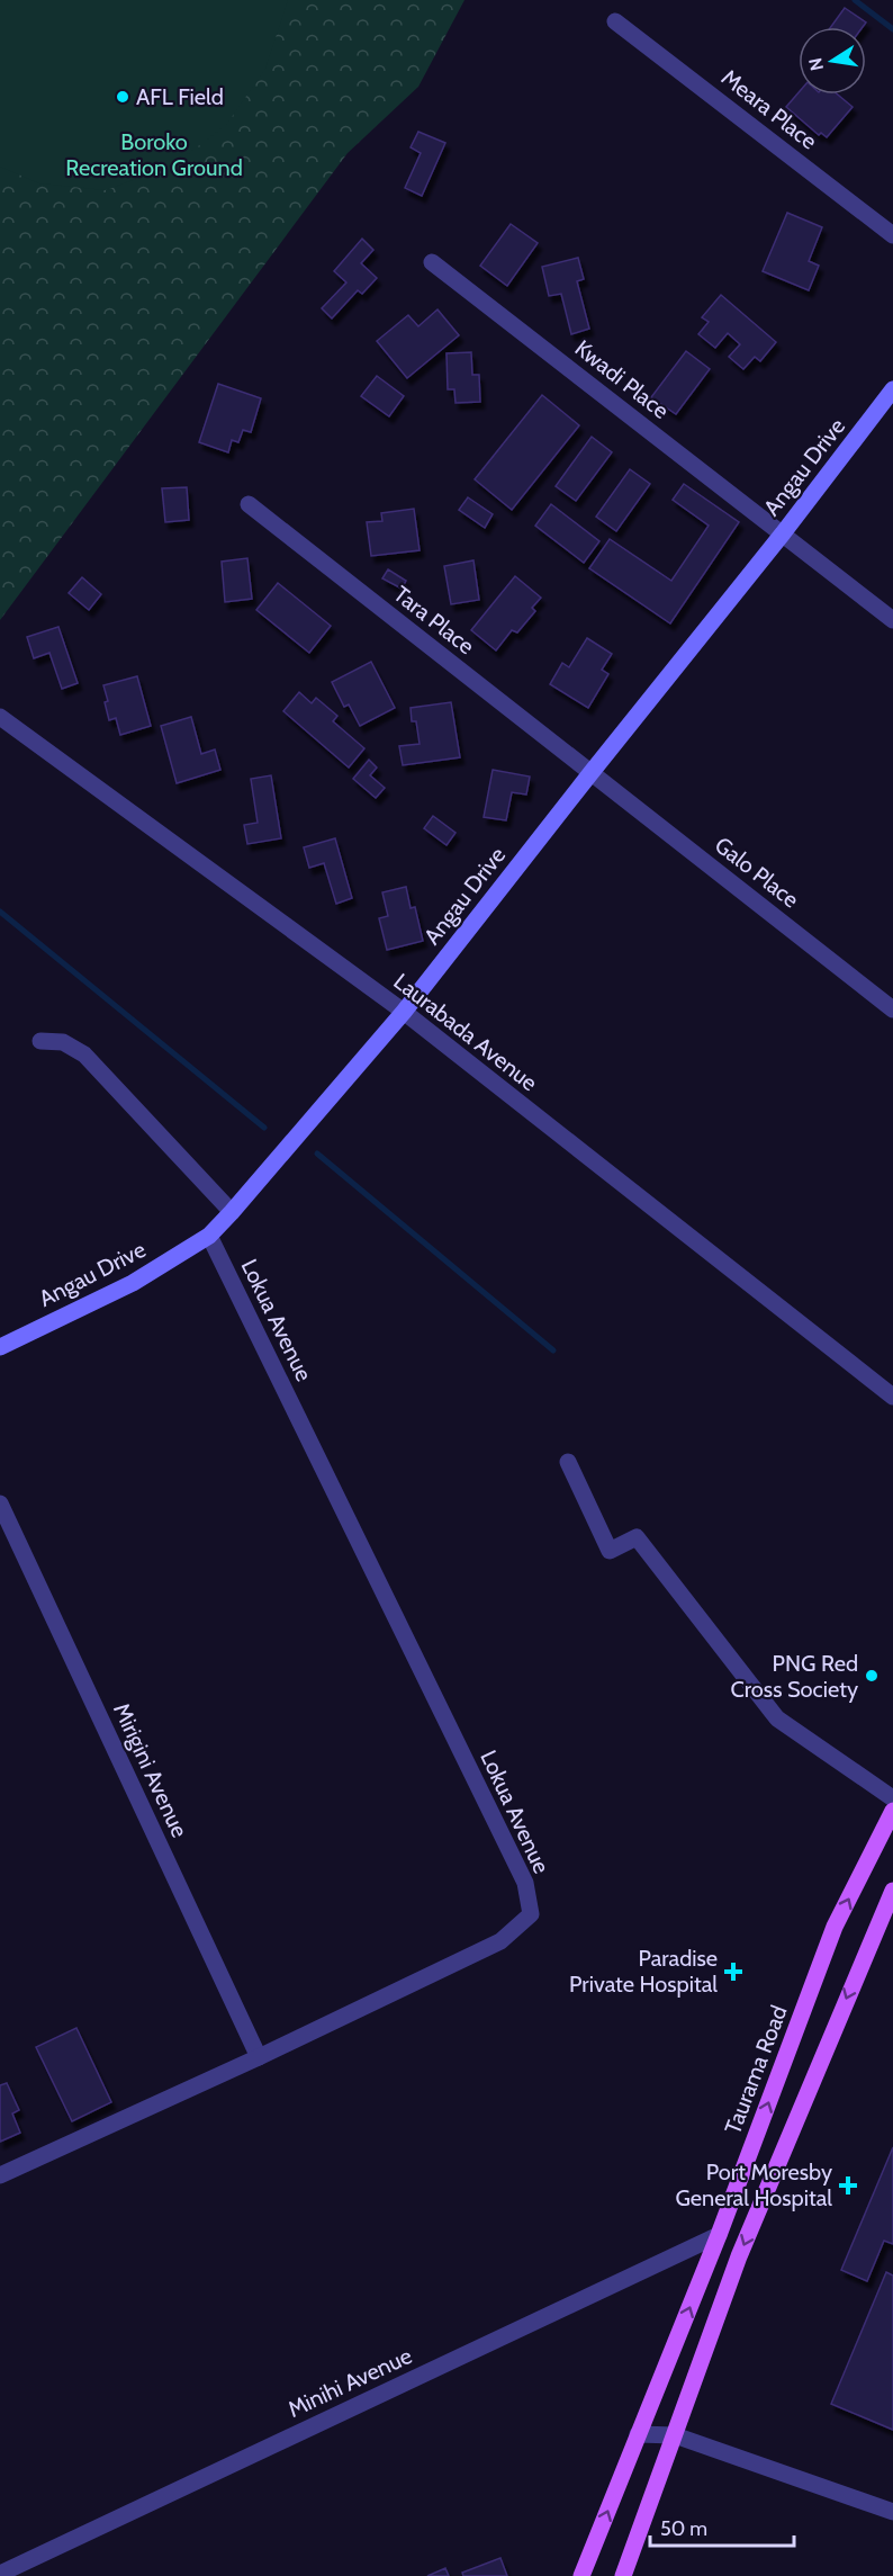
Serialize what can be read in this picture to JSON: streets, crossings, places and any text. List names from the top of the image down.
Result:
{
  "streets": {
    "main road": ["Taurama Road"],
    "street": [
      "Meara Place",
      "Kwadi Place",
      "Angau Drive",
      "Tara Place",
      "Galo Place",
      "Laurabada Avenue",
      "Lokua Avenue",
      "Mirigini Avenue",
      "Minihi Avenue"
    ]
  },
  "crossings": [
    ["Kwadi Place", "Angau Drive"],
    ["Angau Drive", "Tara Place"],
    ["Angau Drive", "Galo Place"],
    ["Angau Drive", "Laurabada Avenue"],
    ["Angau Drive", "Lokua Avenue"],
    ["Tara Place", "Galo Place"],
    ["Lokua Avenue", "Mirigini Avenue"],
    ["Taurama Road", "Minihi Avenue"]
  ],
  "parks": ["Boroko Recreation Ground"],
  "places": {
    "other": ["AFL Field", "PNG Red Cross Society"],
    "health": ["Paradise Private Hospital", "Port Moresby General Hospital"]
  },
  "scale_bar": "50 m",
  "north": "left"
}
